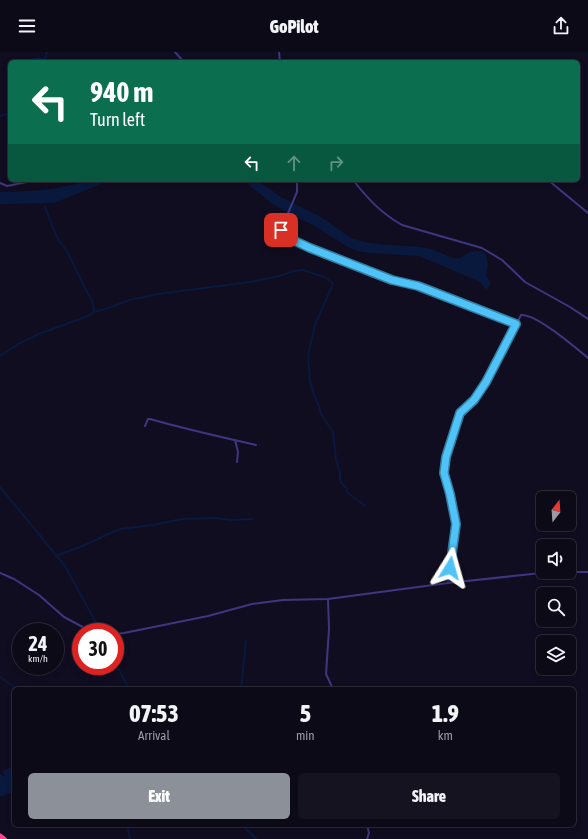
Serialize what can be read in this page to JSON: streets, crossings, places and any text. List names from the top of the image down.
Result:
{
  "north": "top",
  "page": {
    "header": "GoPilot",
    "turn": ["940 m", "Turn left"],
    "speed": "24 km/h",
    "limit": "30",
    "eta": [
      "07:53",
      "Arrival",
      "5",
      "min",
      "1.9",
      "km"
    ],
    "buttons": ["Exit", "Share"]
  }
}
